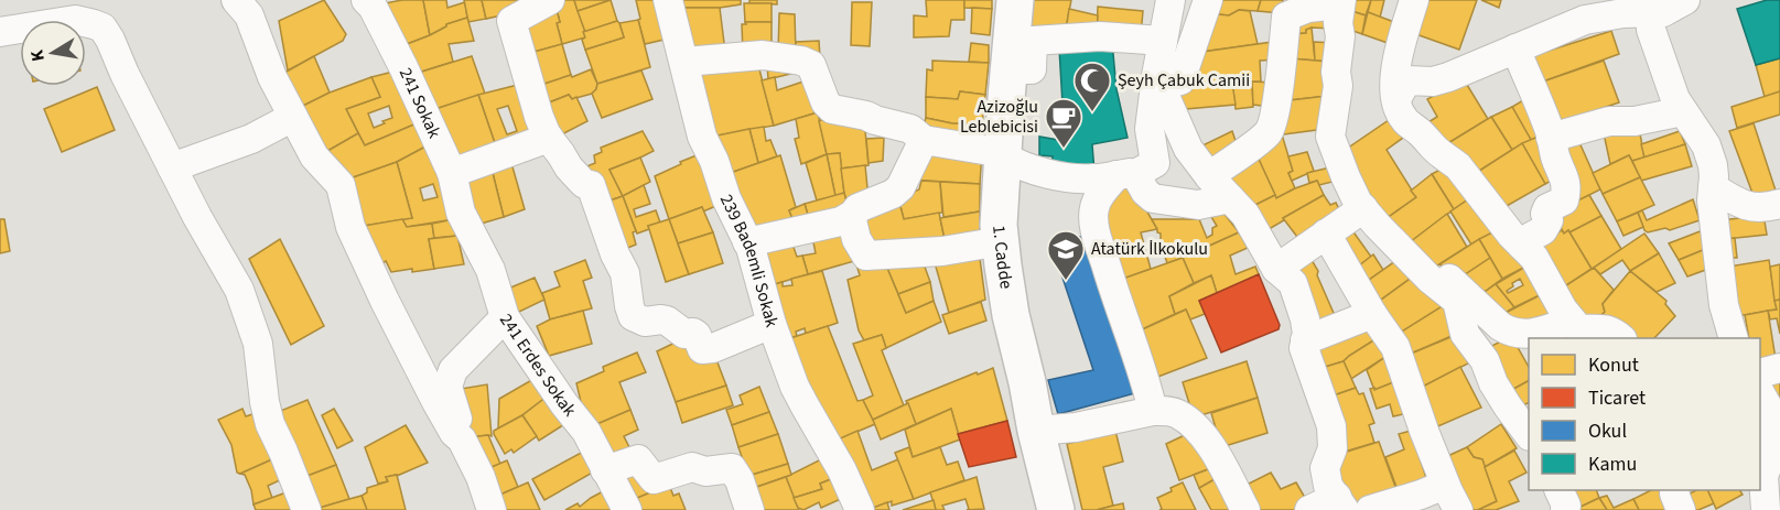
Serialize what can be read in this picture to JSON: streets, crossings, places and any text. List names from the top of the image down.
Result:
{
  "streets": {
    "main road": ["1. Cadde"],
    "street": ["241 Sokak", "239 Bademli Sokak", "241 Erdes Sokak"]
  },
  "crossings": [
    ["241 Sokak", "241 Erdes Sokak"]
  ],
  "places": {
    "mosque": ["Şeyh Çabuk Camii"],
    "cafe": ["Azizoğlu Leblebicisi"],
    "school or university": ["Atatürk İlkokulu"]
  },
  "legend": [
    "Konut",
    "Ticaret",
    "Okul",
    "Kamu"
  ],
  "north": "left"
}
